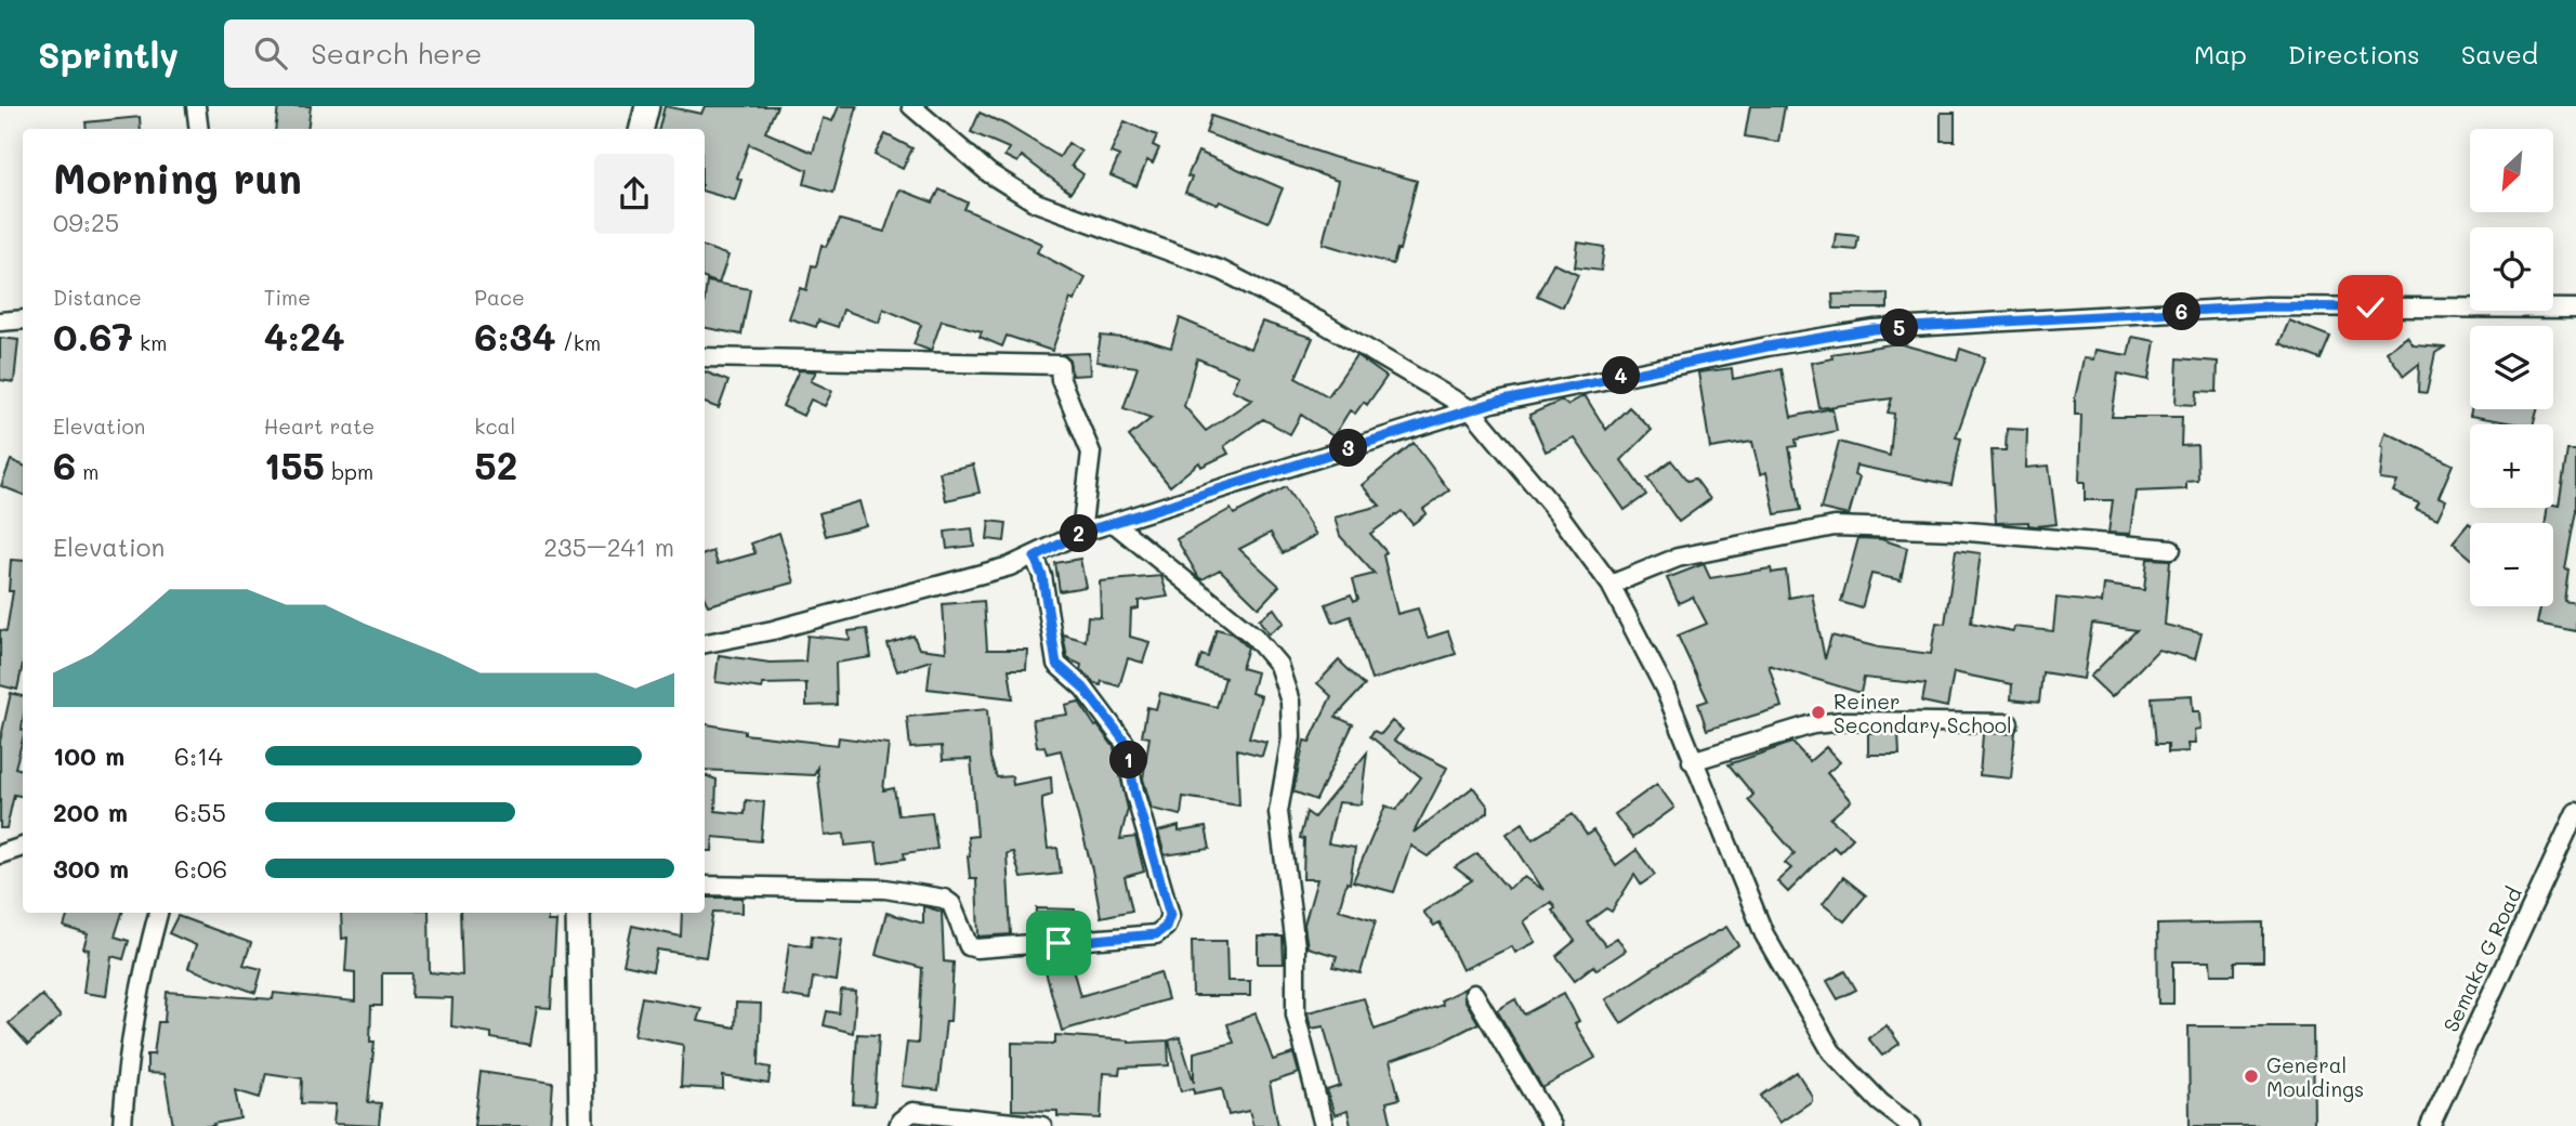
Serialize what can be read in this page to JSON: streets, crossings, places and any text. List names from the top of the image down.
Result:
{
  "streets": {
    "street": ["Semaka G Road"]
  },
  "places": ["Reiner Secondary School", "General Mouldings"],
  "north": "bottom left",
  "page": {
    "header": "Sprintly",
    "search": "Search here",
    "nav": ["Map", "Directions", "Saved"],
    "map_buttons": ["+", "−"],
    "heading": ["Morning run", "09:25"],
    "stats": [
      ["Distance", "0.67 km"],
      ["Time", "4:24"],
      ["Pace", "6:34 /km"],
      ["Elevation", "6 m"],
      ["Heart rate", "155 bpm"],
      ["kcal", "52"]
    ],
    "pins": [
      "6",
      "5",
      "4",
      "3",
      "2",
      "1"
    ],
    "chart": ["Elevation", "235–241 m"],
    "list": [
      {
        "name": "100 m",
        "note": "6:14"
      },
      {
        "name": "200 m",
        "note": "6:55"
      },
      {
        "name": "300 m",
        "note": "6:06"
      }
    ]
  }
}
